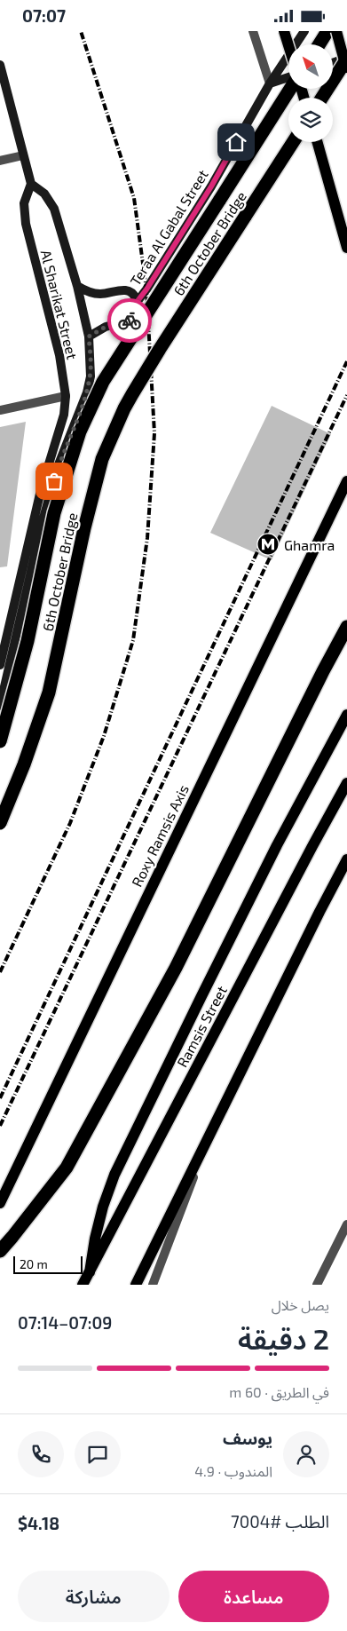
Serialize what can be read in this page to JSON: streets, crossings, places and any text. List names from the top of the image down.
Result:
{
  "streets": {
    "highway": ["6th October Bridge"],
    "main road": [
      "Teraa Al Gabal Street",
      "Al Sharikat Street",
      "Roxy Ramsis Axis",
      "Ramsis Street"
    ]
  },
  "crossings": [
    ["Teraa Al Gabal Street", "Al Sharikat Street"]
  ],
  "places": {
    "metro station": ["Ghamra"]
  },
  "scale_bar": "20 m",
  "north": "top left",
  "page": {
    "status": "07:07",
    "scale": "20 m",
    "heading": ["2 دقيقة", "يصل خلال", "07:09–07:14"],
    "panel": [
      "يوسف",
      "المندوب · 4.9",
      "الطلب #7004",
      "$4.18"
    ],
    "bar": "في الطريق · 60 m",
    "buttons": ["مساعدة", "مشاركة"]
  }
}
